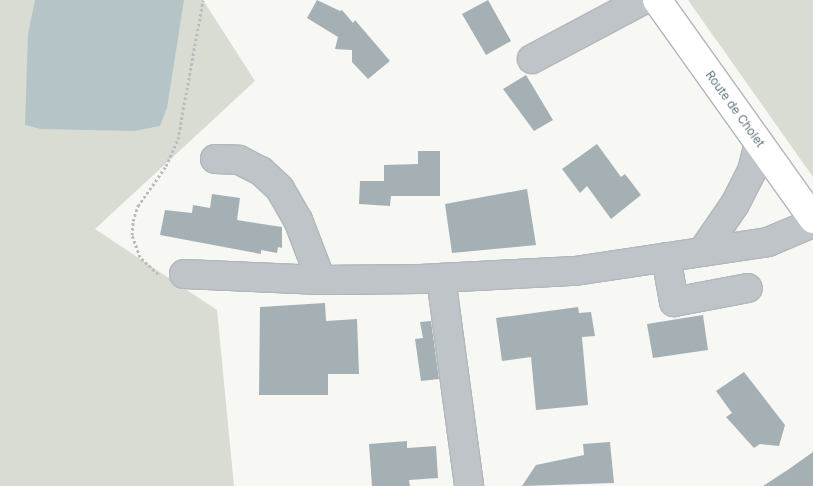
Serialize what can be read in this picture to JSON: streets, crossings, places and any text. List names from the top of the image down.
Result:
{
  "streets": {
    "main road": ["Route de Cholet"]
  }
}
